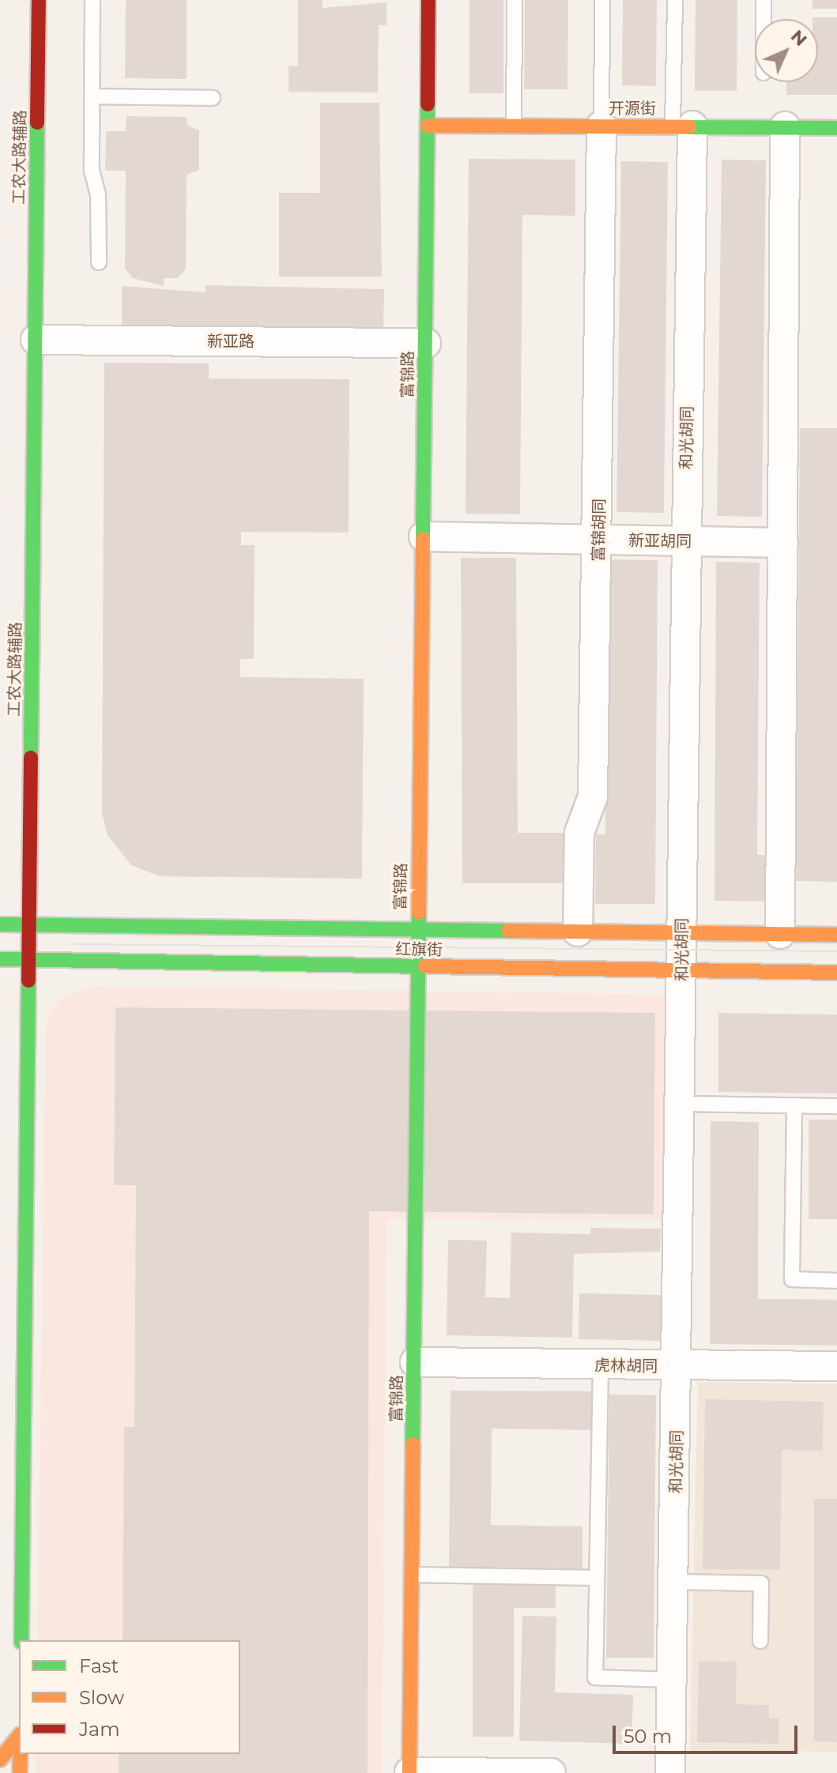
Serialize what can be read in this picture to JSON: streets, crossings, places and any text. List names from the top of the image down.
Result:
{
  "streets": {
    "street": [
      "开源街",
      "工农大路辅路",
      "新亚路",
      "富锦路",
      "和光胡同",
      "富锦胡同",
      "新亚胡同",
      "红旗街",
      "虎林胡同"
    ]
  },
  "crossings": [
    ["开源街", "富锦路"],
    ["开源街", "和光胡同"],
    ["开源街", "富锦胡同"],
    ["工农大路辅路", "新亚路"],
    ["工农大路辅路", "红旗街"],
    ["新亚路", "富锦路"],
    ["富锦路", "新亚胡同"],
    ["富锦路", "红旗街"],
    ["富锦路", "虎林胡同"],
    ["和光胡同", "新亚胡同"],
    ["和光胡同", "红旗街"],
    ["和光胡同", "虎林胡同"],
    ["富锦胡同", "新亚胡同"],
    ["富锦胡同", "红旗街"]
  ],
  "legend": ["Fast", "Slow", "Jam"],
  "scale_bar": "50 m",
  "north": "top right"
}
